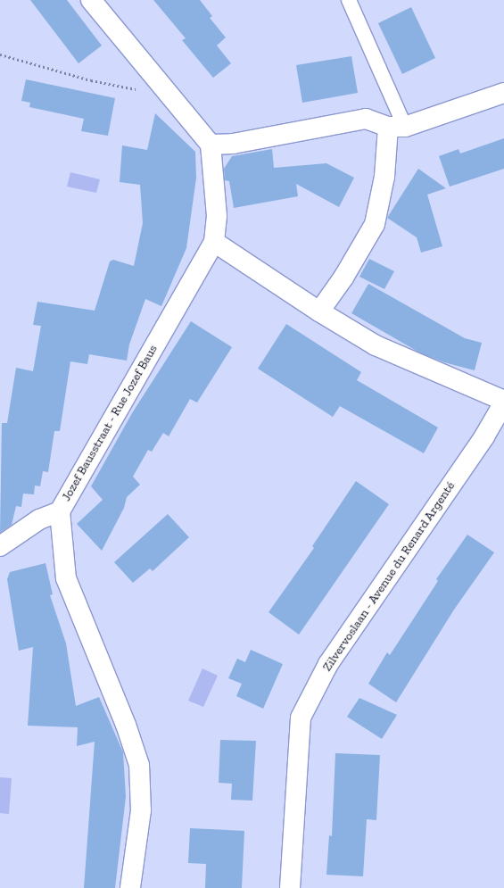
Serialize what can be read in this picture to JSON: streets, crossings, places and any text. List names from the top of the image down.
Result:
{
  "streets": {
    "street": ["Jozef Bausstraat - Rue Jozef Baus", "Zilvervoslaan - Avenue du Renard Argenté"]
  }
}
